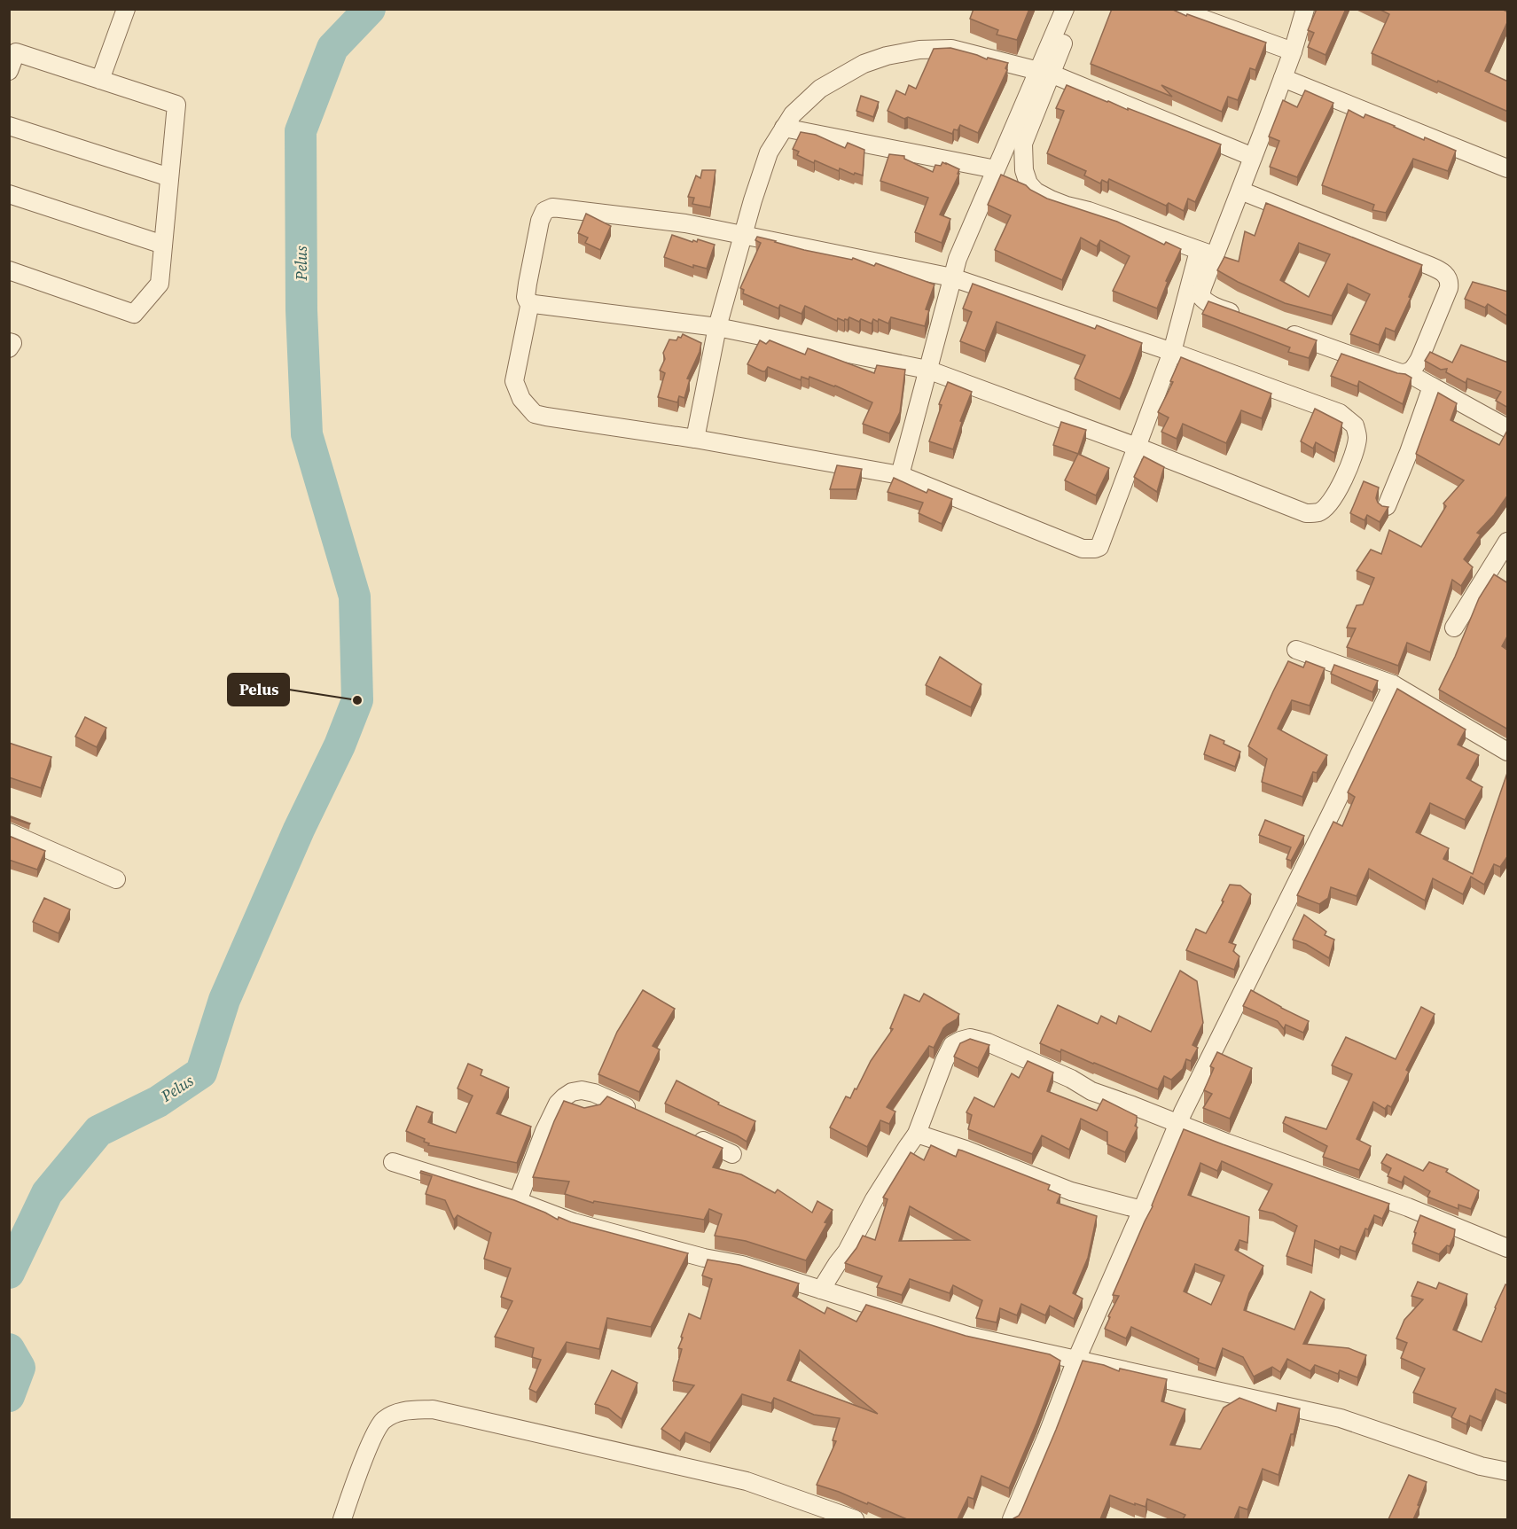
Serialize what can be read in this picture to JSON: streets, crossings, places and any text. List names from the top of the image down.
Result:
{
  "water": ["Pelus"],
  "places": ["Pelus"]
}
